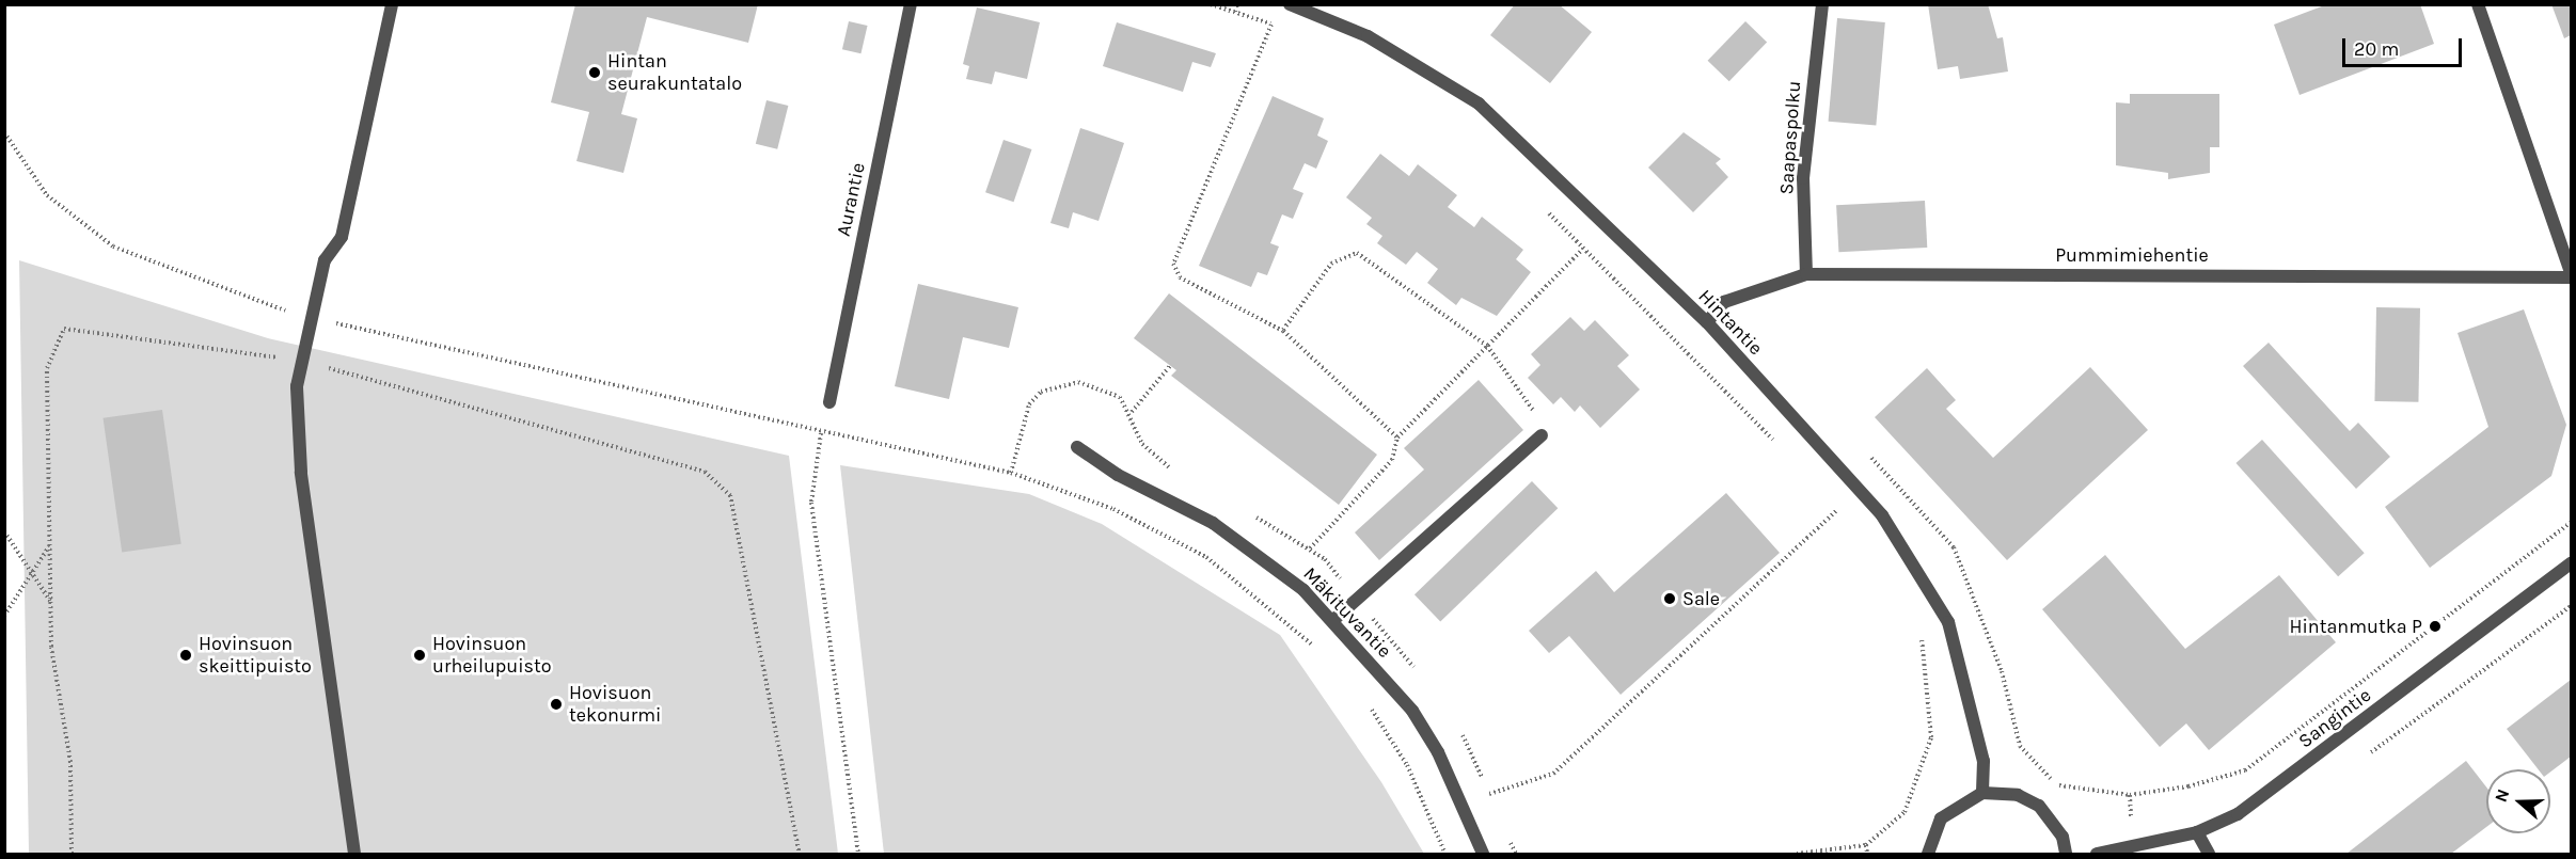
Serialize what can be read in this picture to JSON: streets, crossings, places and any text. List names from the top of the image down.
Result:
{
  "streets": {
    "street": [
      "Saapaspolku",
      "Aurantie",
      "Pummimiehentie",
      "Hintantie",
      "Mäkituvantie",
      "Sangintie"
    ]
  },
  "crossings": [
    ["Saapaspolku", "Pummimiehentie"],
    ["Pummimiehentie", "Hintantie"]
  ],
  "places": [
    "Hintan seurakuntatalo",
    "Sale",
    "Hintanmutka P",
    "Hovinsuon skeittipuisto",
    "Hovinsuon urheilupuisto",
    "Hovisuon tekonurmi"
  ],
  "scale_bar": "20 m",
  "north": "left"
}
